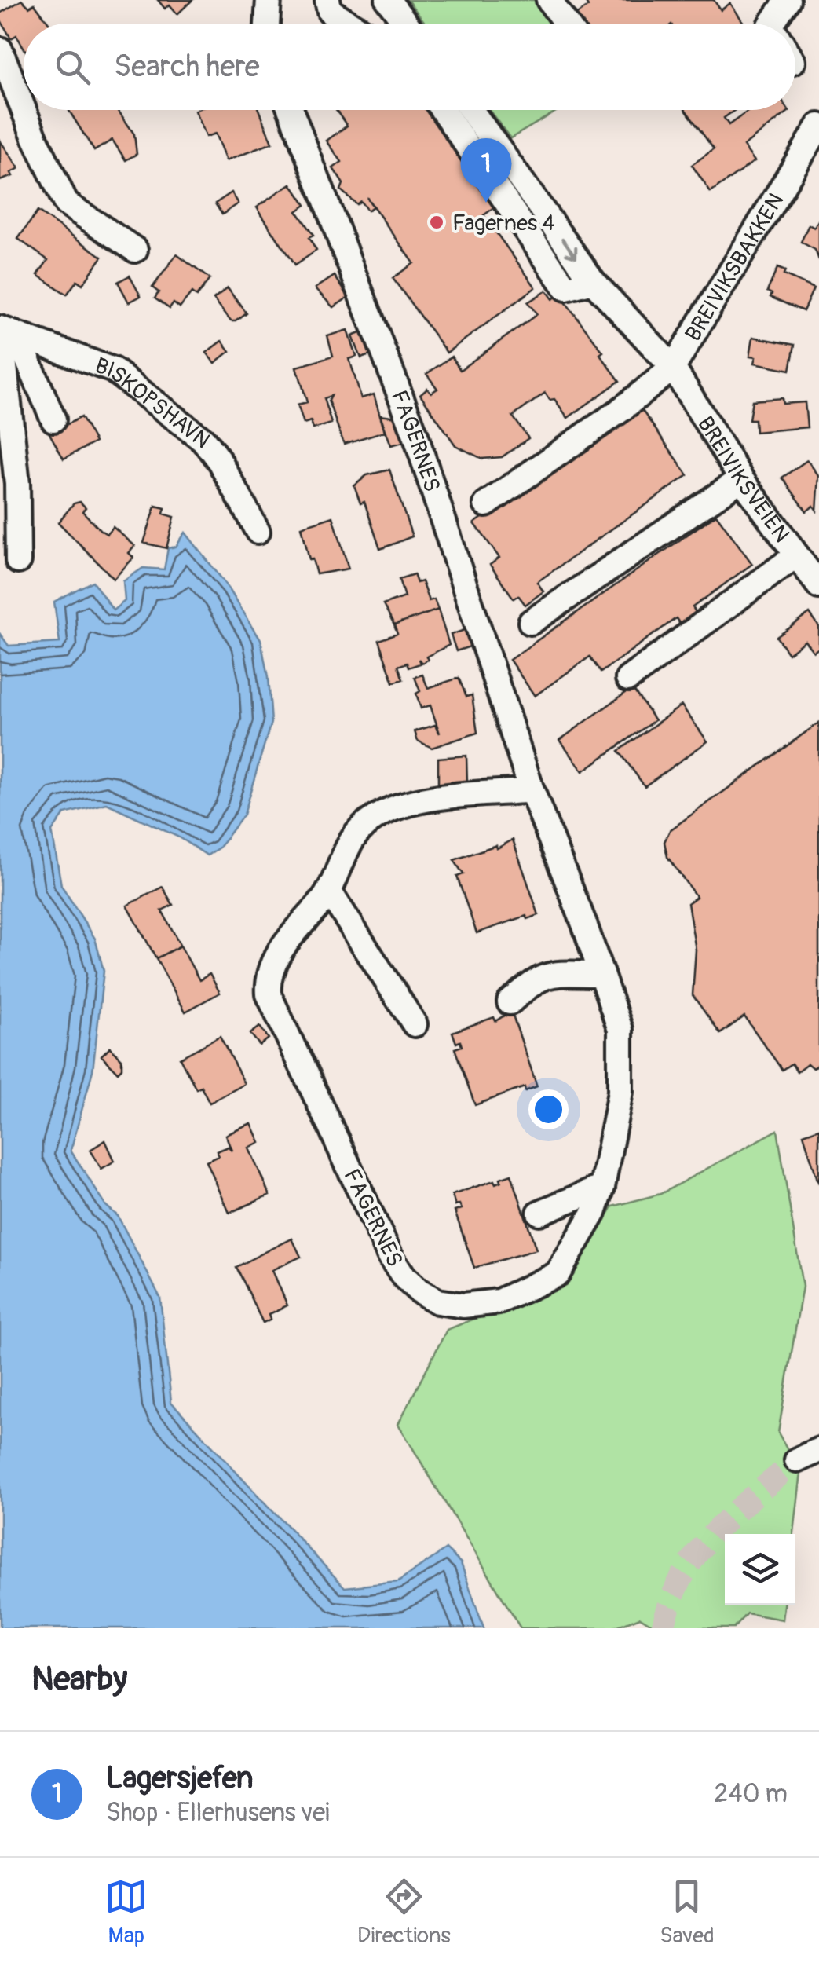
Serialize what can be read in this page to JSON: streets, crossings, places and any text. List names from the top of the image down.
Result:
{
  "streets": {
    "street": [
      "BREIVIKSBAKKEN",
      "BISKOPSHAVN",
      "FAGERNES",
      "BREIVIKSVEIEN"
    ]
  },
  "crossings": [
    ["BREIVIKSBAKKEN", "BREIVIKSVEIEN"]
  ],
  "places": ["Fagernes 4"],
  "page": {
    "search": "Search here",
    "pins": "1",
    "heading": "Nearby",
    "list": [
      {
        "mark": "1",
        "name": "Lagersjefen",
        "note": "Shop · Ellerhusens vei",
        "value": "240 m"
      }
    ],
    "nav": ["Map", "Directions", "Saved"]
  }
}
